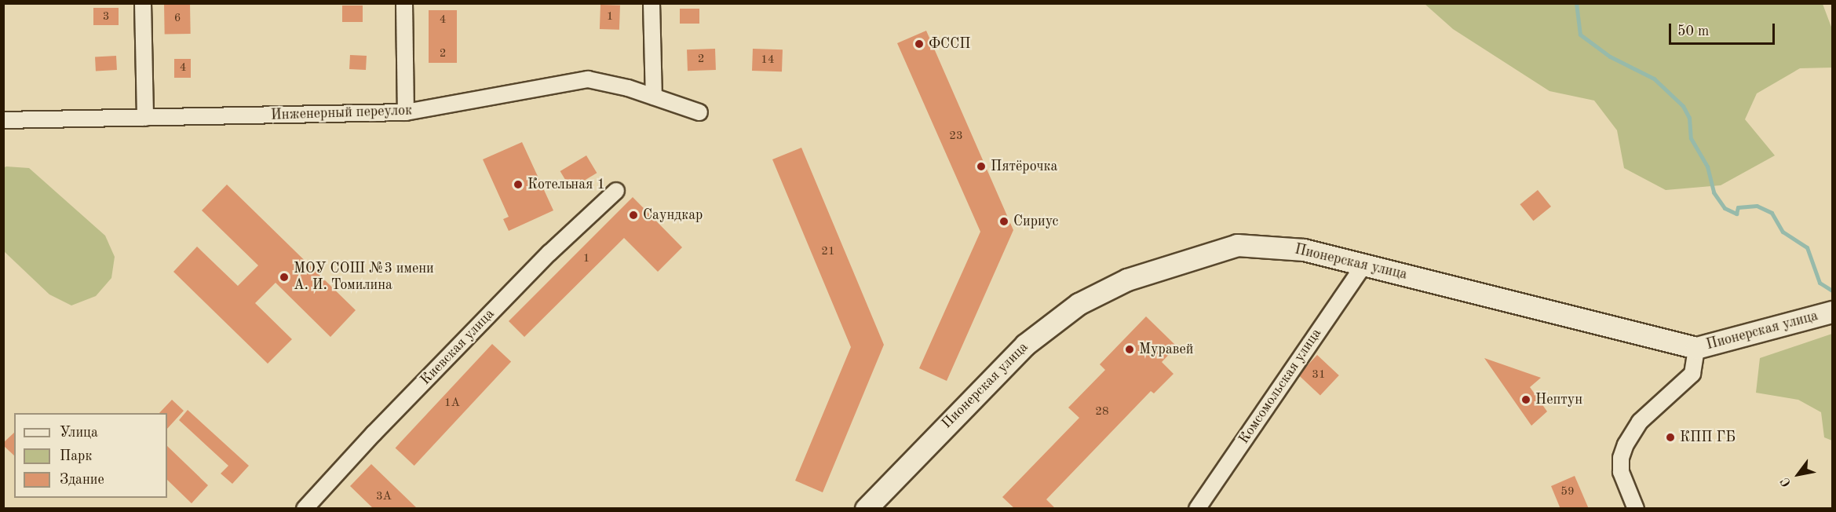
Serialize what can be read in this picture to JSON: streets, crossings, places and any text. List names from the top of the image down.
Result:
{
  "streets": {
    "main road": ["Пионерская улица"],
    "street": ["Инженерный переулок", "Киевская улица", "Комсомольская улица"]
  },
  "crossings": [
    ["Пионерская улица", "Комсомольская улица"]
  ],
  "places": [
    "ФССП",
    "Пятёрочка",
    "Котельная 1",
    "Саундкар",
    "Сириус",
    "МОУ СОШ №3 имени А. И. Томилина",
    "Муравей",
    "Нептун",
    "КПП ГБ"
  ],
  "house_numbers": [
    "3",
    "1",
    "6",
    "4",
    "2",
    "2",
    "14",
    "4",
    "23",
    "21",
    "1",
    "31",
    "1А",
    "28",
    "59",
    "3А"
  ],
  "legend": ["Улица", "Парк", "Здание"],
  "scale_bar": "50 m",
  "north": "bottom left"
}
